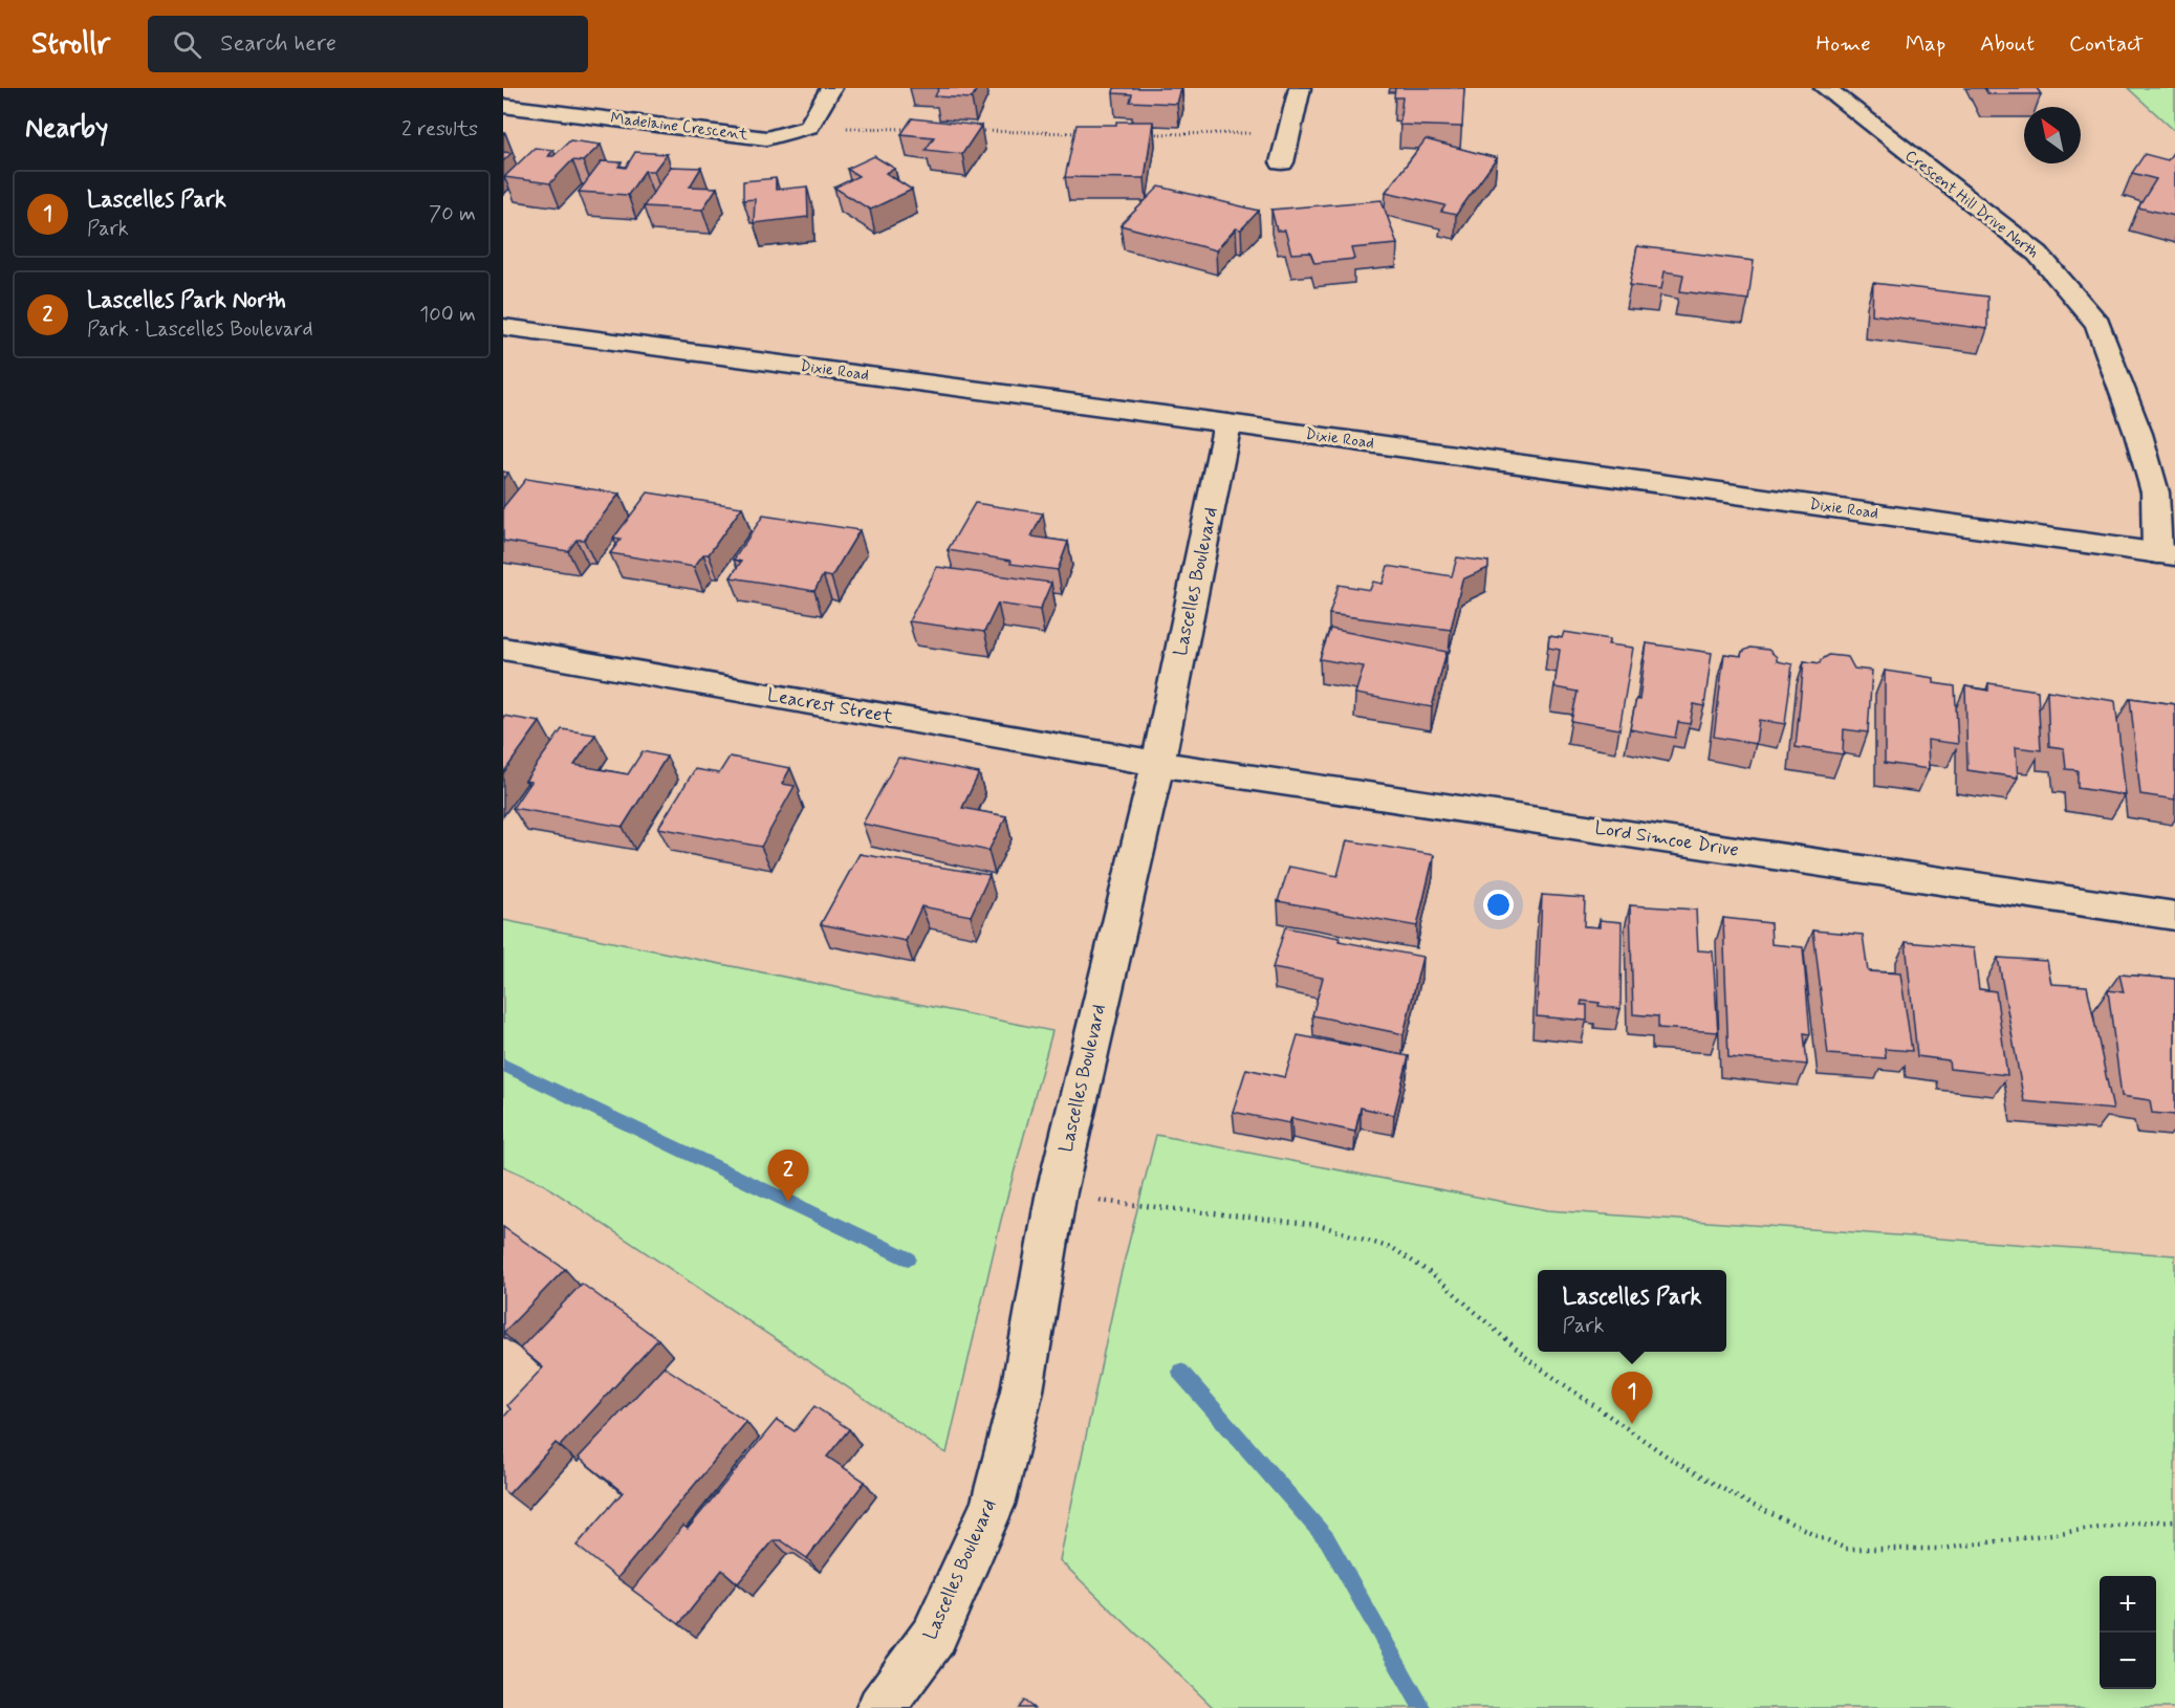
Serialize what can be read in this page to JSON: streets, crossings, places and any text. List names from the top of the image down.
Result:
{
  "streets": {
    "street": [
      "Madelaine Crescent",
      "Crescent Hill Drive North",
      "Dixie Road",
      "Lascelles Boulevard",
      "Leacrest Street",
      "Lord Simcoe Drive"
    ]
  },
  "crossings": [
    ["Crescent Hill Drive North", "Dixie Road"],
    ["Dixie Road", "Lascelles Boulevard"],
    ["Lascelles Boulevard", "Leacrest Street"],
    ["Lascelles Boulevard", "Lord Simcoe Drive"],
    ["Leacrest Street", "Lord Simcoe Drive"]
  ],
  "north": "top left",
  "page": {
    "header": "Strollr",
    "search": "Search here",
    "nav": [
      "Home",
      "Map",
      "About",
      "Contact"
    ],
    "heading": ["Nearby", "2 results"],
    "list": [
      {
        "mark": "1",
        "name": "Lascelles Park",
        "note": "Park",
        "value": "70 m"
      },
      {
        "mark": "2",
        "name": "Lascelles Park North",
        "note": "Park · Lascelles Boulevard",
        "value": "100 m"
      }
    ],
    "pins": ["2", "1"],
    "popup": ["Lascelles Park", "Park"],
    "map_buttons": ["+", "−"]
  }
}
